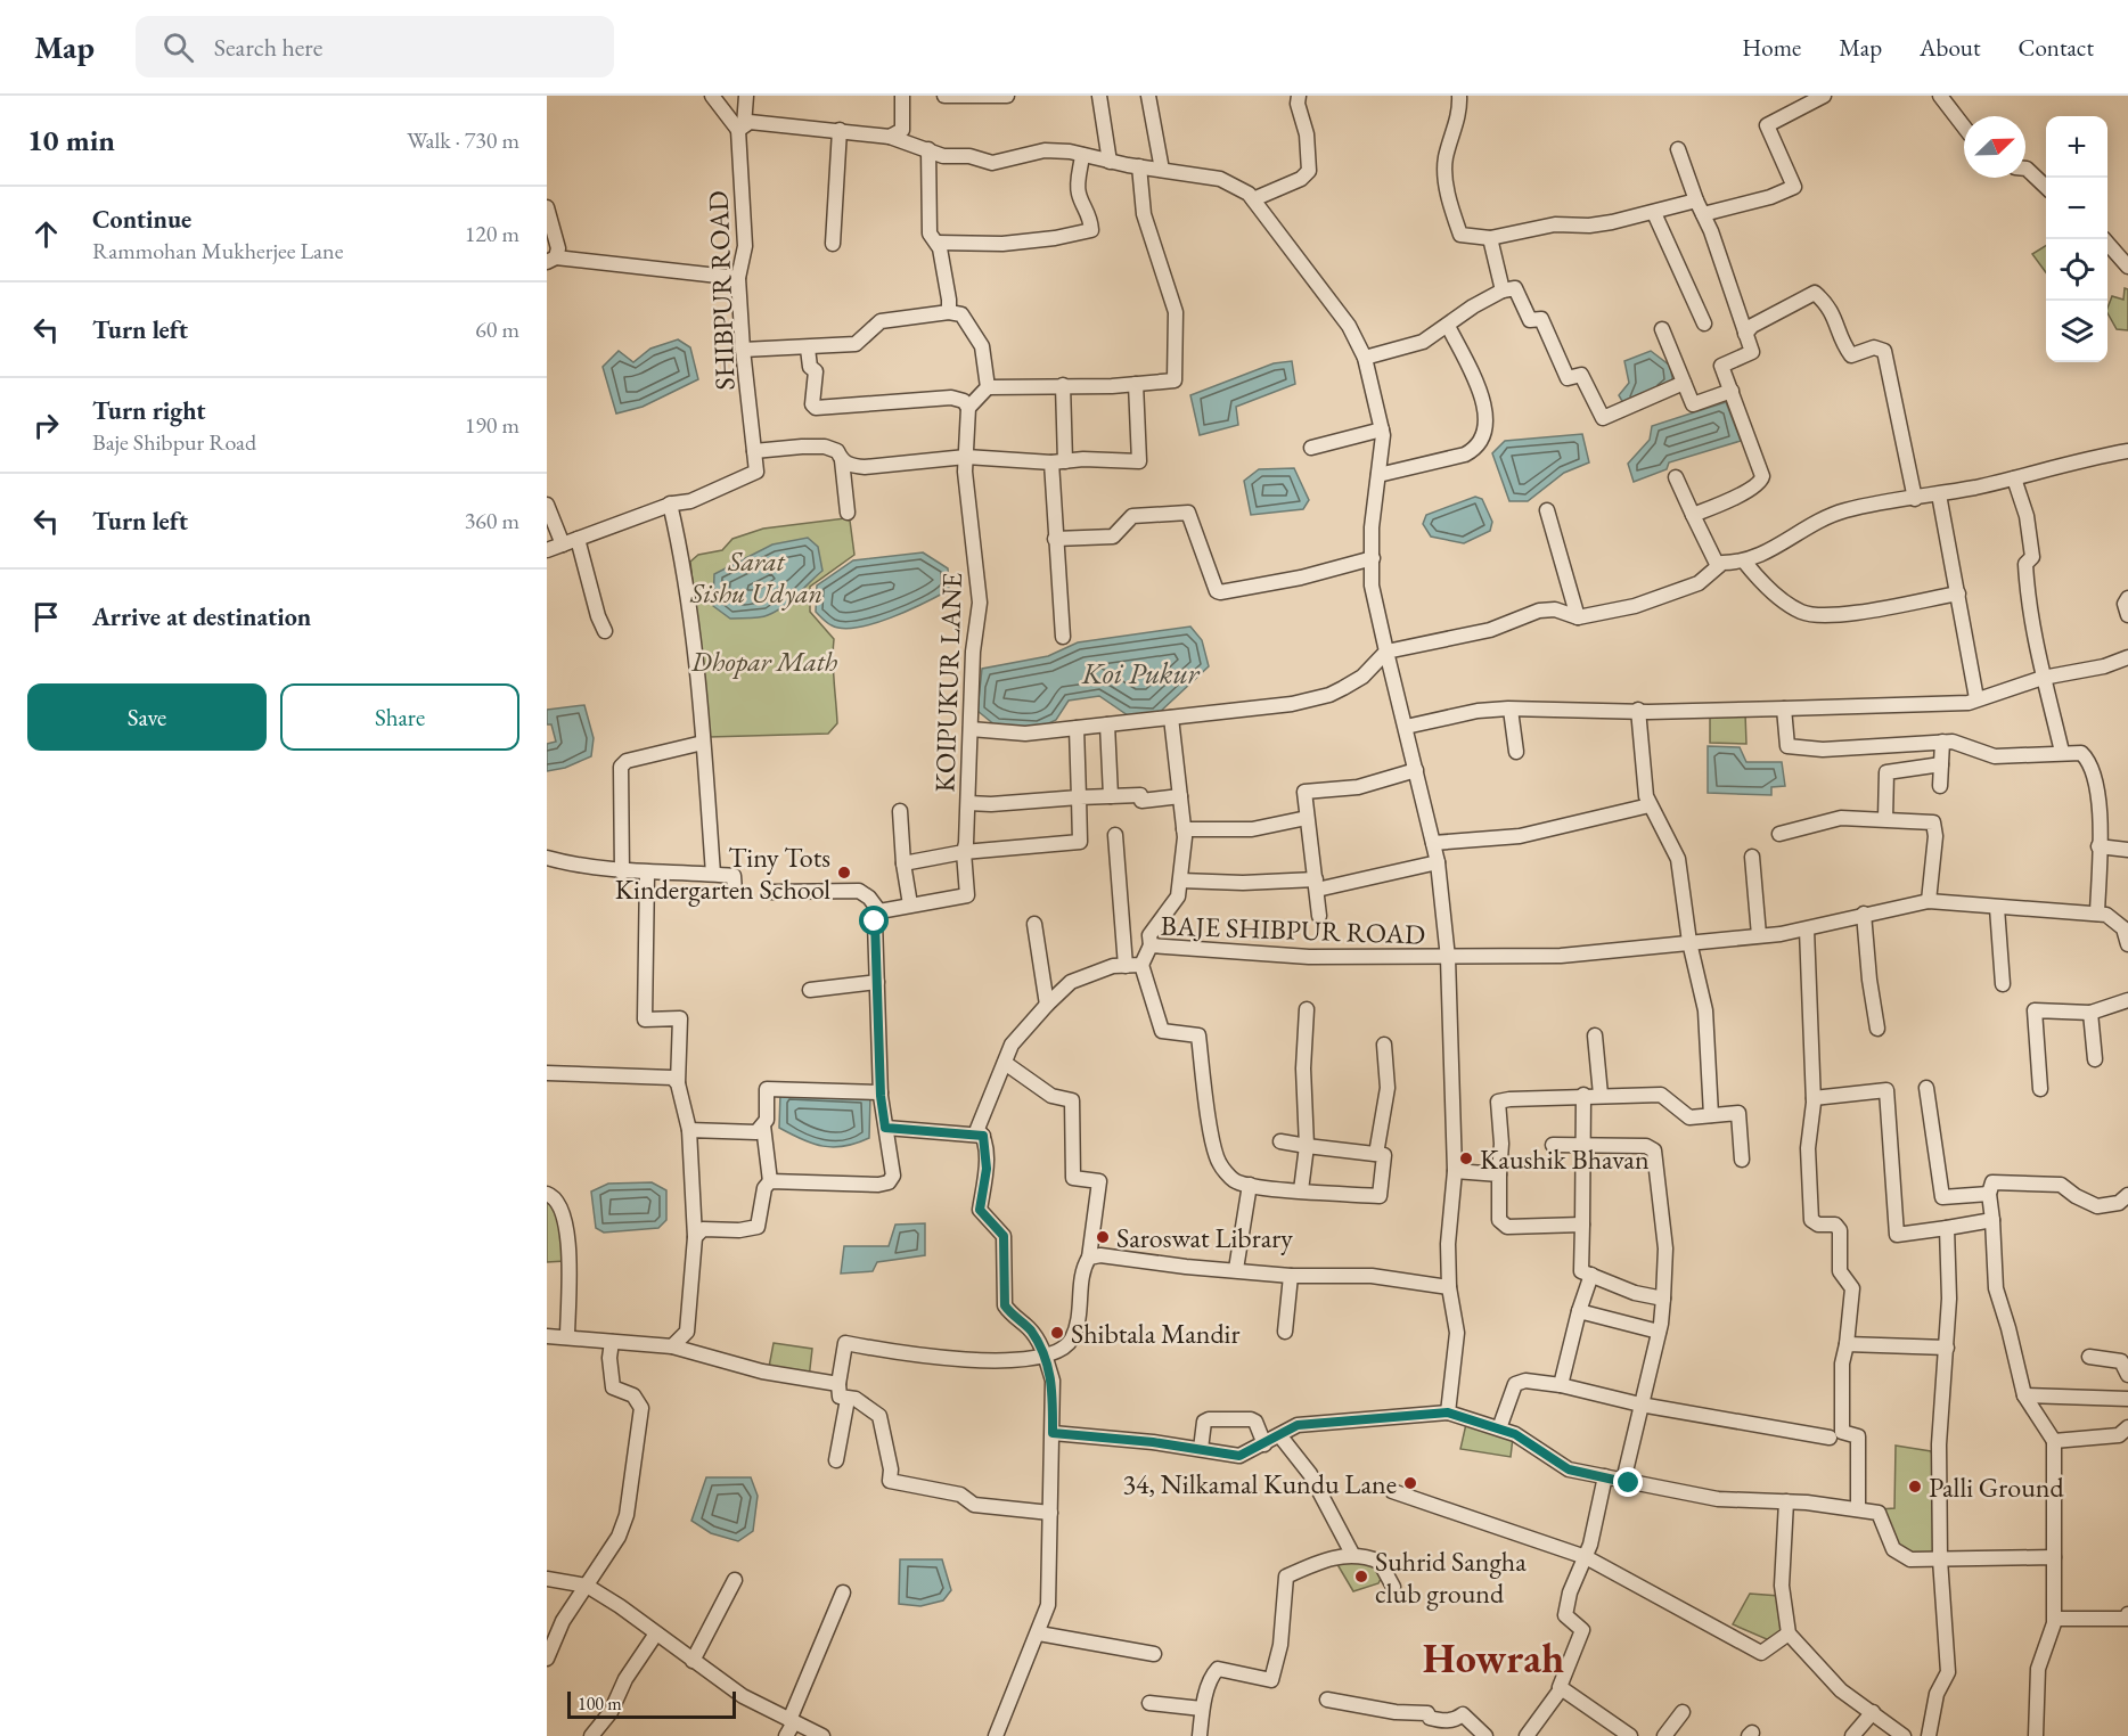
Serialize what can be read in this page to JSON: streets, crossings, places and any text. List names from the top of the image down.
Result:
{
  "streets": {
    "street": ["SHIBPUR ROAD", "KOIPUKUR LANE", "BAJE SHIBPUR ROAD"]
  },
  "districts": ["Howrah"],
  "water": ["Koi Pukur"],
  "parks": ["Sarat Sishu Udyan", "Dhopar Math"],
  "places": [
    "Tiny Tots Kindergarten School",
    "Kaushik Bhavan",
    "Saroswat Library",
    "Shibtala Mandir",
    "34, Nilkamal Kundu Lane",
    "Palli Ground",
    "Suhrid Sangha club ground"
  ],
  "scale_bar": "100 m",
  "north": "top right",
  "page": {
    "header": "Map",
    "search": "Search here",
    "nav": [
      "Home",
      "Map",
      "About",
      "Contact"
    ],
    "heading": ["10 min", "Walk · 730 m"],
    "map_buttons": ["+", "−"],
    "list": [
      ["Continue", "Rammohan Mukherjee Lane", "120 m"],
      ["Turn left", "60 m"],
      ["Turn right", "Baje Shibpur Road", "190 m"],
      ["Turn left", "360 m"],
      "Arrive at destination"
    ],
    "buttons": ["Save", "Share"],
    "scale": "100 m"
  }
}
